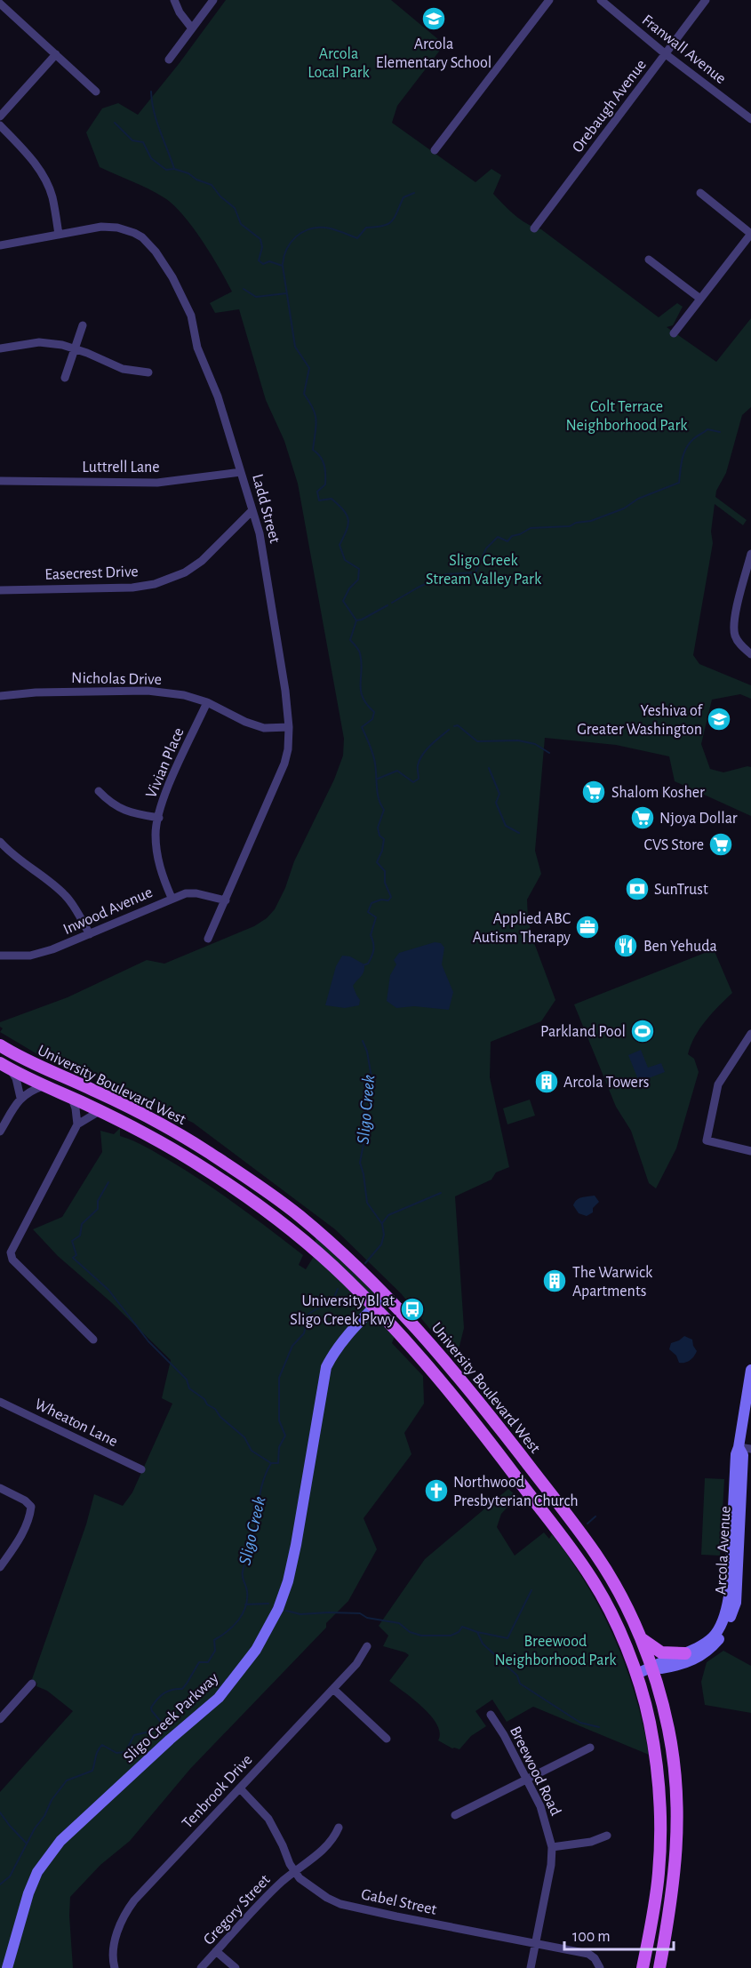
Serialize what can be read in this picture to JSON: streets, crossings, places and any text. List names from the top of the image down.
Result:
{
  "streets": {
    "main road": ["University Boulevard West"],
    "street": [
      "Franwall Avenue",
      "Orebaugh Avenue",
      "Luttrell Lane",
      "Ladd Street",
      "Easecrest Drive",
      "Nicholas Drive",
      "Vivian Place",
      "Inwood Avenue",
      "Wheaton Lane",
      "Arcola Avenue",
      "Sligo Creek Parkway",
      "Breewood Road",
      "Tenbrook Drive",
      "Gabel Street",
      "Gregory Street"
    ]
  },
  "crossings": [
    ["Franwall Avenue", "Orebaugh Avenue"],
    ["Luttrell Lane", "Ladd Street"],
    ["Ladd Street", "Easecrest Drive"],
    ["Ladd Street", "Nicholas Drive"],
    ["Ladd Street", "Inwood Avenue"],
    ["Nicholas Drive", "Vivian Place"],
    ["Vivian Place", "Inwood Avenue"],
    ["University Boulevard West", "Arcola Avenue"],
    ["University Boulevard West", "Sligo Creek Parkway"],
    ["Breewood Road", "Gabel Street"],
    ["Tenbrook Drive", "Gabel Street"],
    ["Gabel Street", "Gregory Street"]
  ],
  "water": ["Sligo Creek"],
  "parks": [
    "Arcola Local Park",
    "Colt Terrace Neighborhood Park",
    "Sligo Creek Stream Valley Park",
    "Breewood Neighborhood Park"
  ],
  "places": {
    "school or university": ["Arcola Elementary School", "Yeshiva of Greater Washington"],
    "supermarket": ["Shalom Kosher", "Njoya Dollar", "CVS Store"],
    "bank": ["SunTrust"],
    "office": ["Applied ABC Autism Therapy"],
    "restaurant": ["Ben Yehuda"],
    "sports": ["Parkland Pool"],
    "building": ["Arcola Towers", "The Warwick Apartments"],
    "bus stop": ["University Bl at Sligo Creek Pkwy"],
    "church": ["Northwood Presbyterian Church"]
  },
  "scale_bar": "100 m"
}
